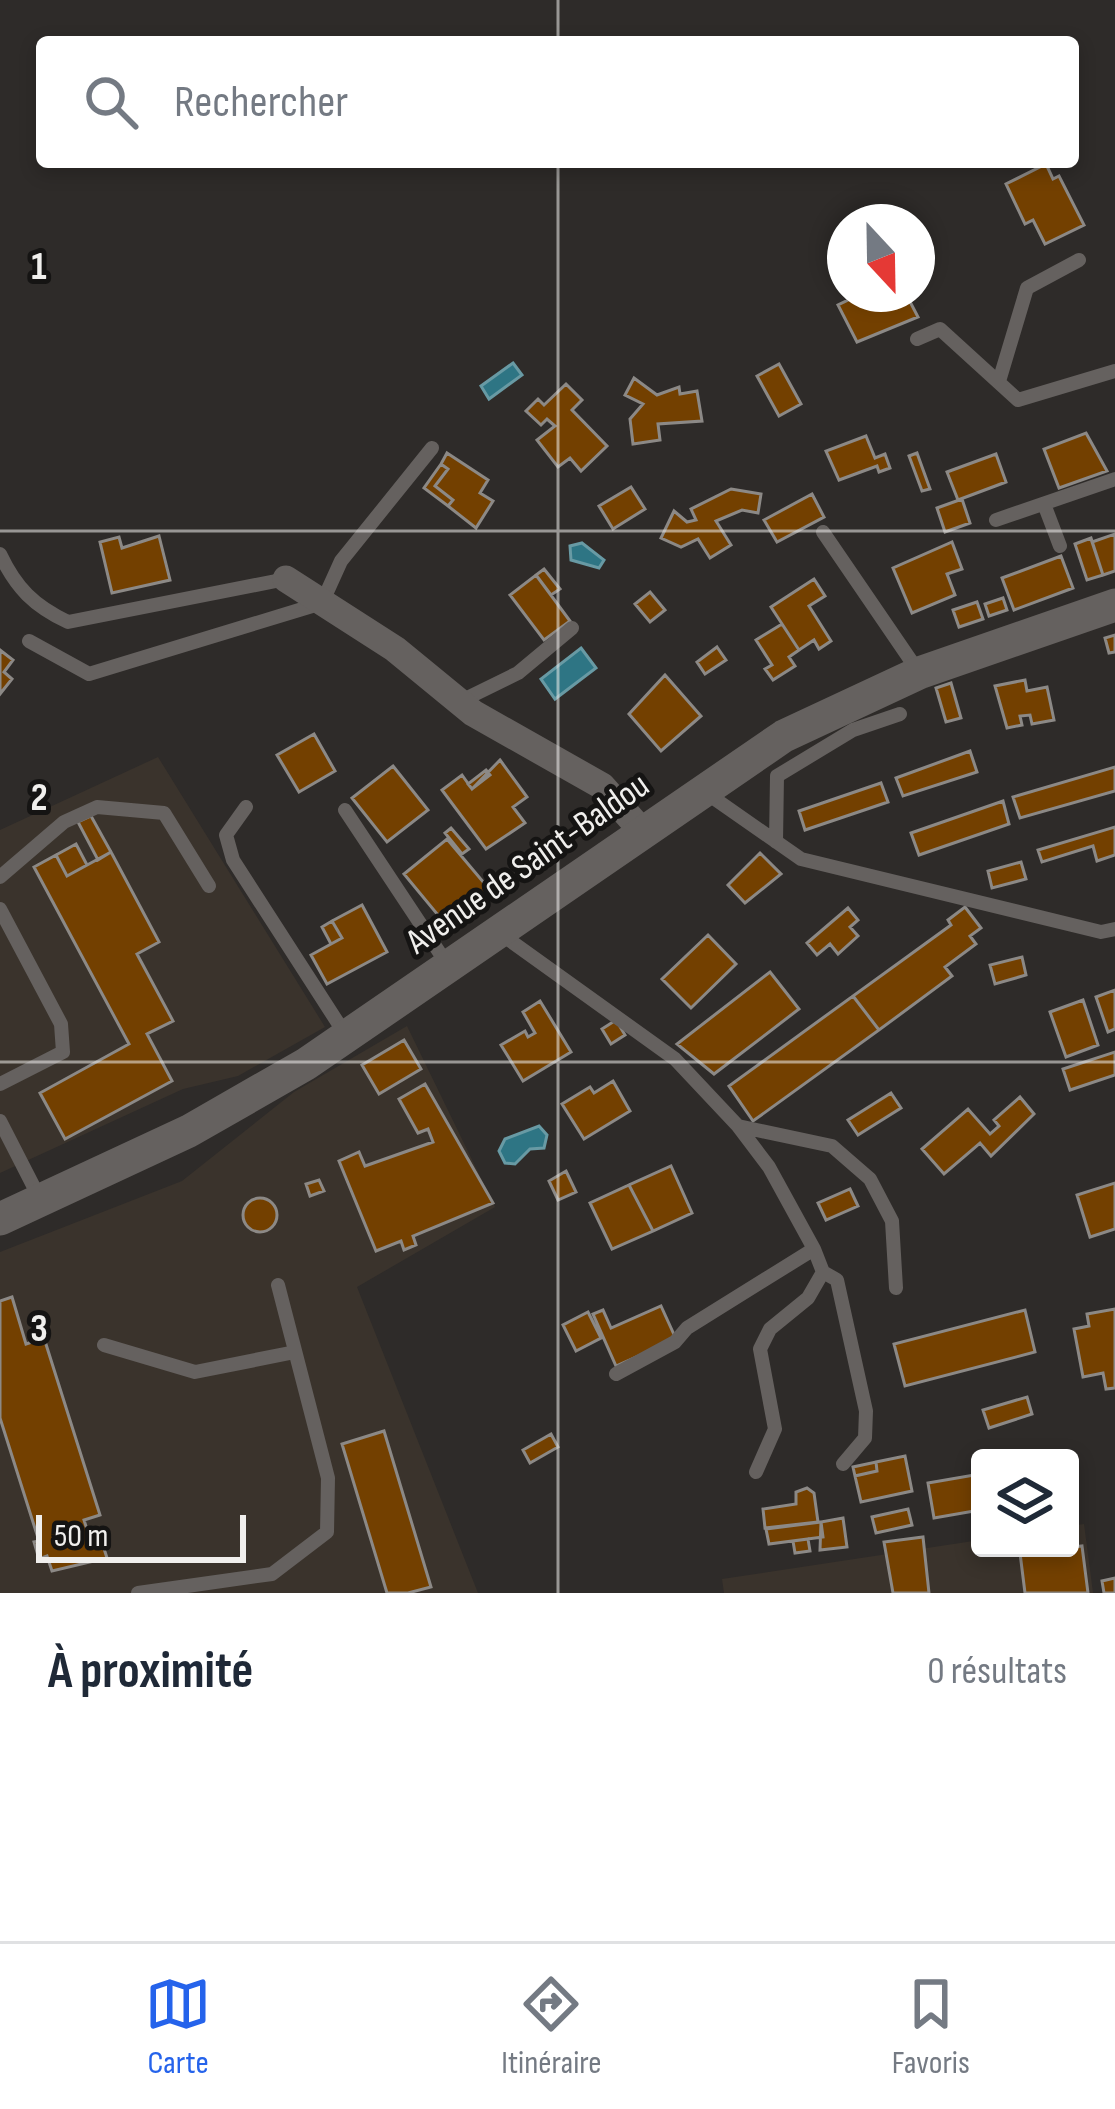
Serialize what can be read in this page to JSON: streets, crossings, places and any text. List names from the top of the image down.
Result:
{
  "streets": {
    "street": ["Avenue de Saint-Baldou"]
  },
  "scale_bar": "50 m",
  "north": "bottom",
  "page": {
    "search": "Rechercher",
    "scale": "50 m",
    "heading": ["À proximité", "0 résultats"],
    "nav": ["Carte", "Itinéraire", "Favoris"]
  },
  "grid": {
    "rows": ["1", "2", "3"]
  }
}
